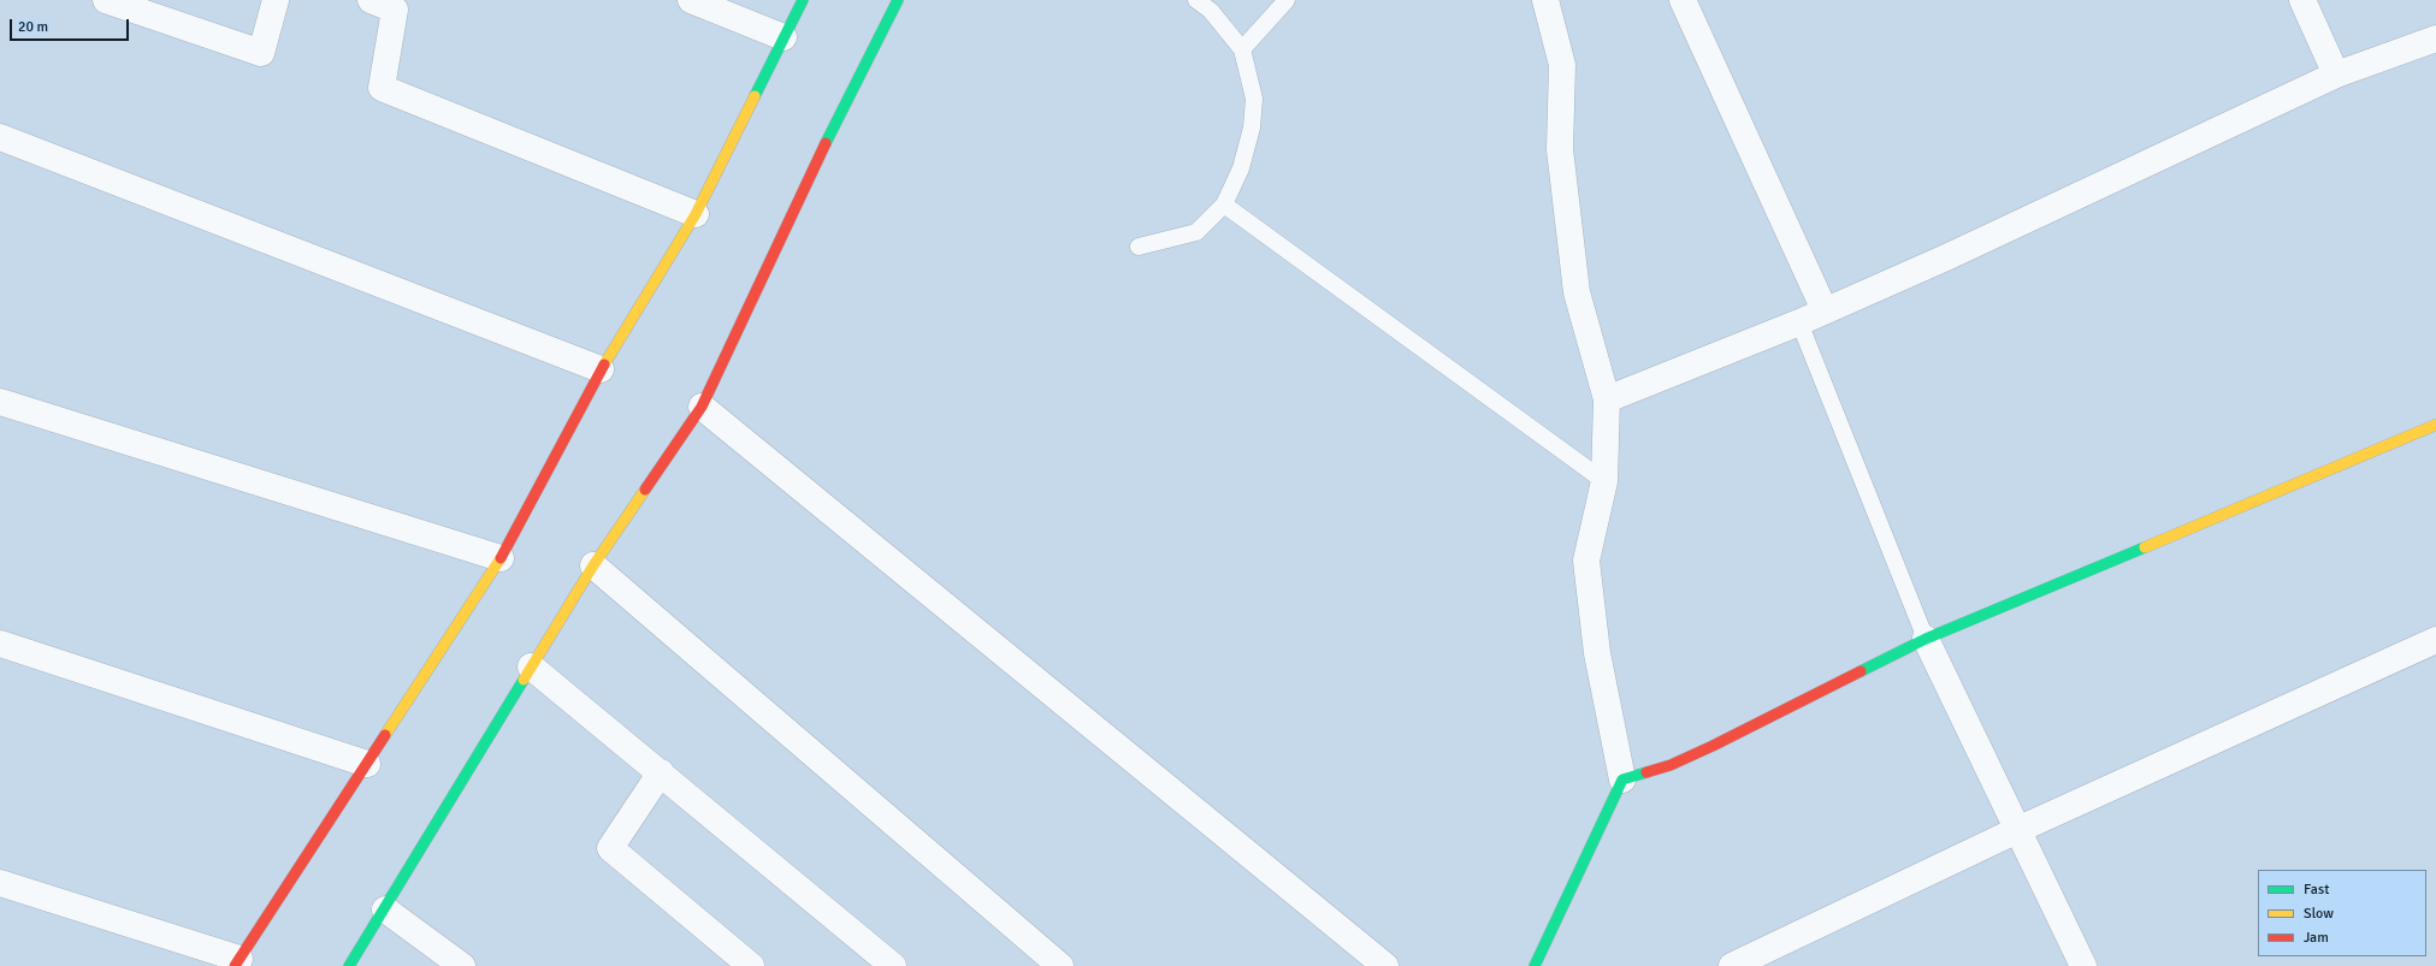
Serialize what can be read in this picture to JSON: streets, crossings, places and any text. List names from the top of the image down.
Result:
{
  "legend": ["Fast", "Slow", "Jam"],
  "scale_bar": "20 m"
}
